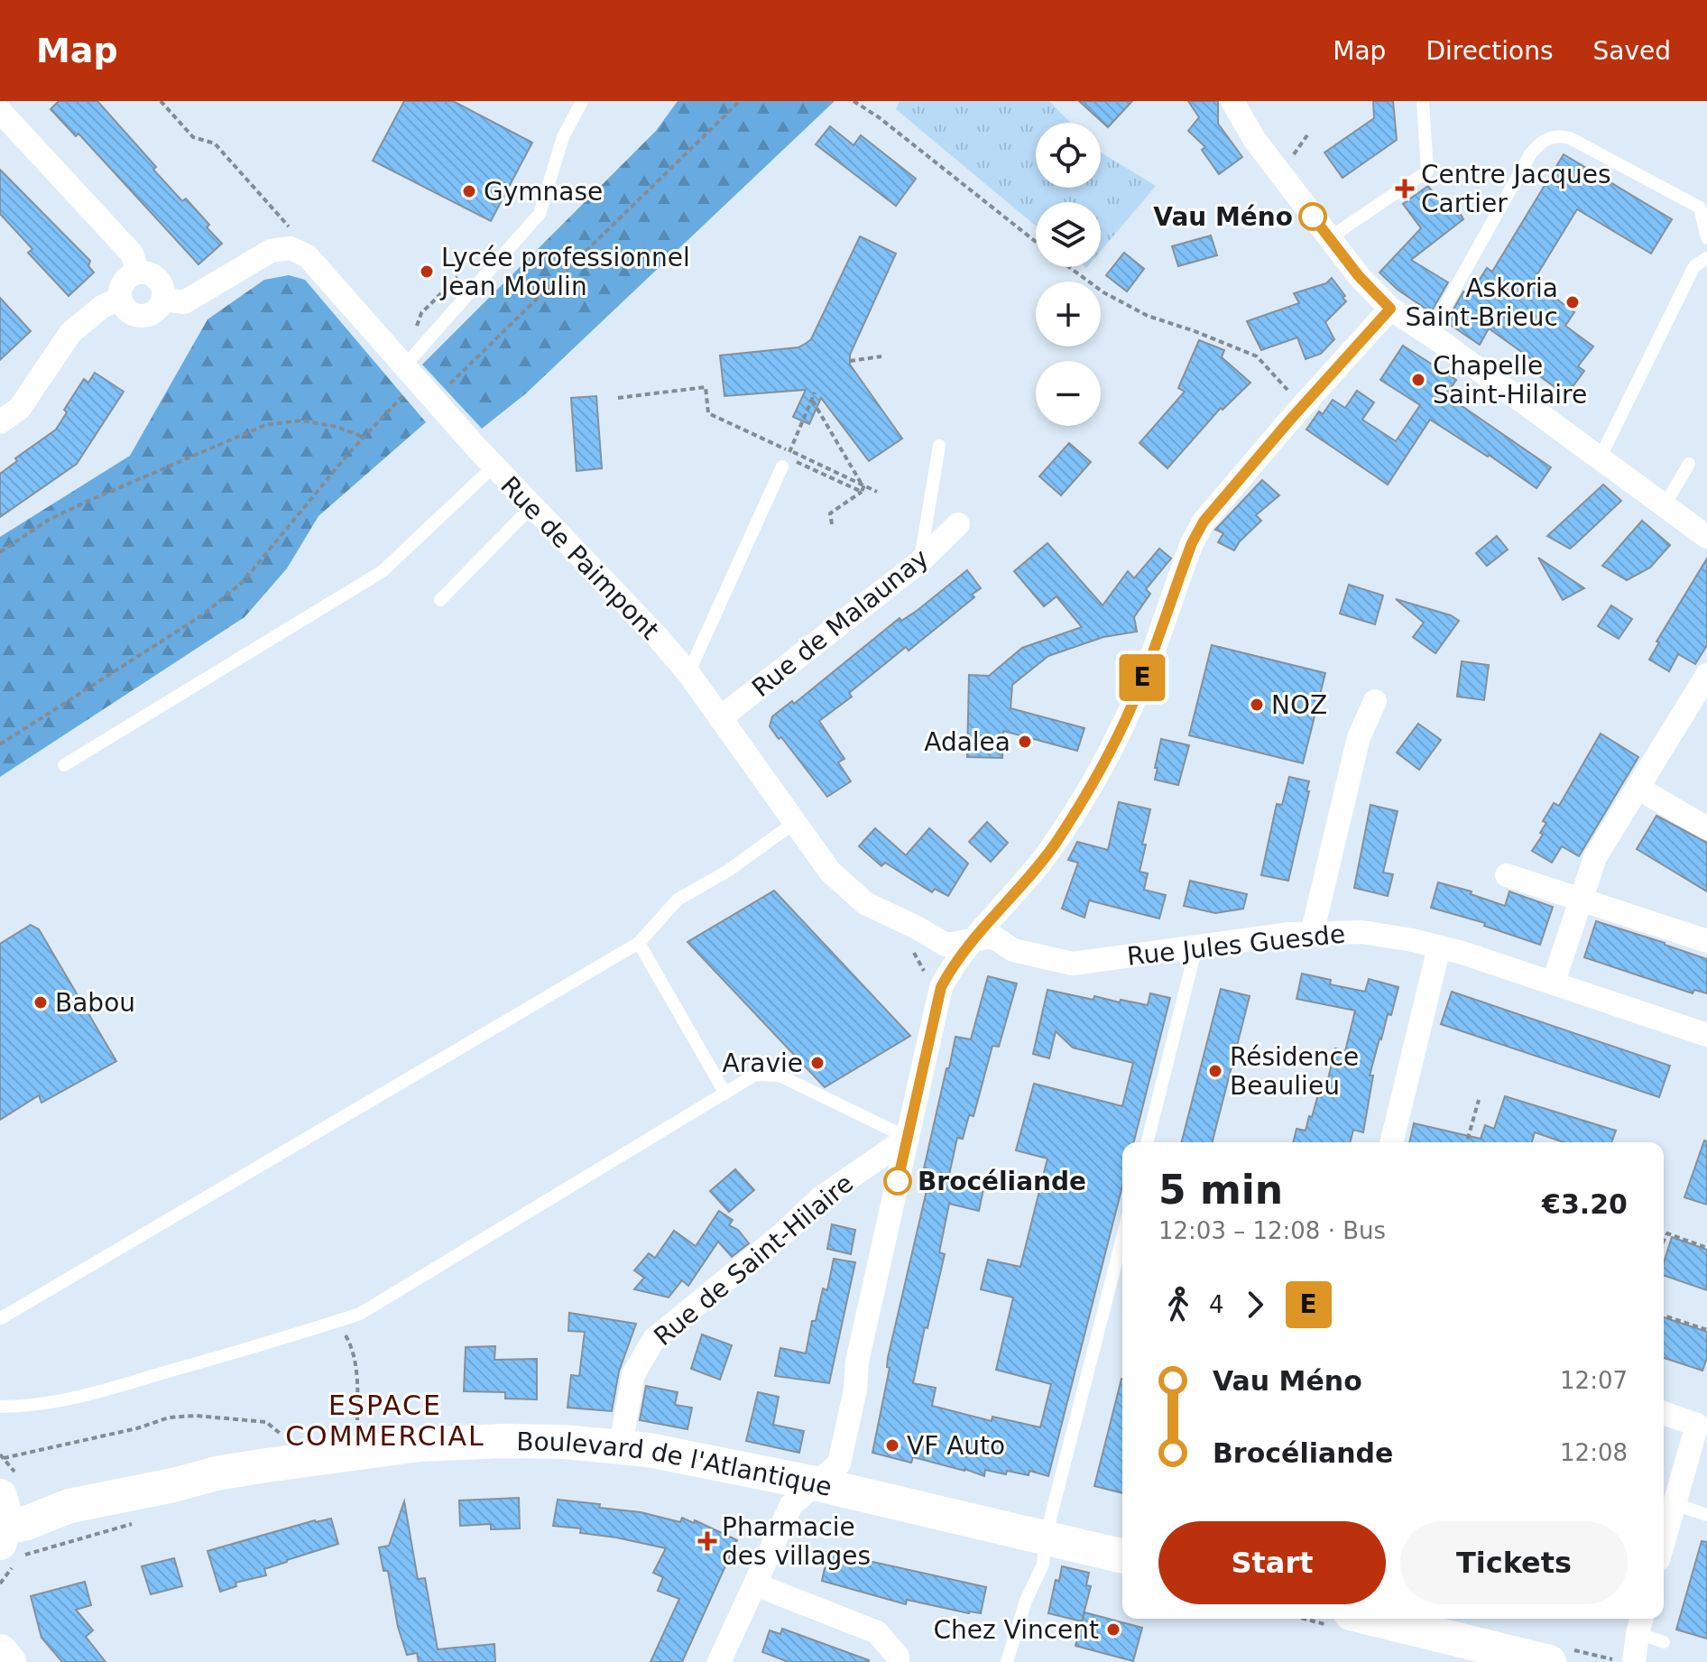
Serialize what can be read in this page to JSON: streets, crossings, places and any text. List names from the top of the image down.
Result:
{
  "streets": {
    "main road": ["Boulevard de l'Atlantique"],
    "street": [
      "Rue de Paimpont",
      "Rue de Malaunay",
      "Rue Jules Guesde",
      "Rue de Saint-Hilaire"
    ]
  },
  "crossings": [
    ["Rue de Paimpont", "Rue de Malaunay"],
    ["Rue de Paimpont", "Rue Jules Guesde"],
    ["Rue de Saint-Hilaire", "Boulevard de l'Atlantique"]
  ],
  "districts": ["ESPACE COMMERCIAL"],
  "places": {
    "health": ["Centre Jacques Cartier", "Pharmacie des villages"],
    "other": [
      "Gymnase",
      "Vau Méno",
      "Lycée professionnel Jean Moulin",
      "Askoria Saint-Brieuc",
      "Chapelle Saint-Hilaire",
      "NOZ",
      "Adalea",
      "Babou",
      "Aravie",
      "Résidence Beaulieu",
      "Brocéliande",
      "VF Auto",
      "Chez Vincent"
    ]
  },
  "lines": ["bus line E"],
  "page": {
    "header": "Map",
    "nav": ["Map", "Directions", "Saved"],
    "on_map": "E",
    "map_buttons": ["+", "−"],
    "heading": ["5 min", "12:03 – 12:08 · Bus", "€3.20"],
    "legs": ["4", "E"],
    "list": [
      {
        "name": "Vau Méno",
        "value": "12:07"
      },
      {
        "name": "Brocéliande",
        "value": "12:08"
      }
    ],
    "buttons": ["Start", "Tickets"]
  }
}
